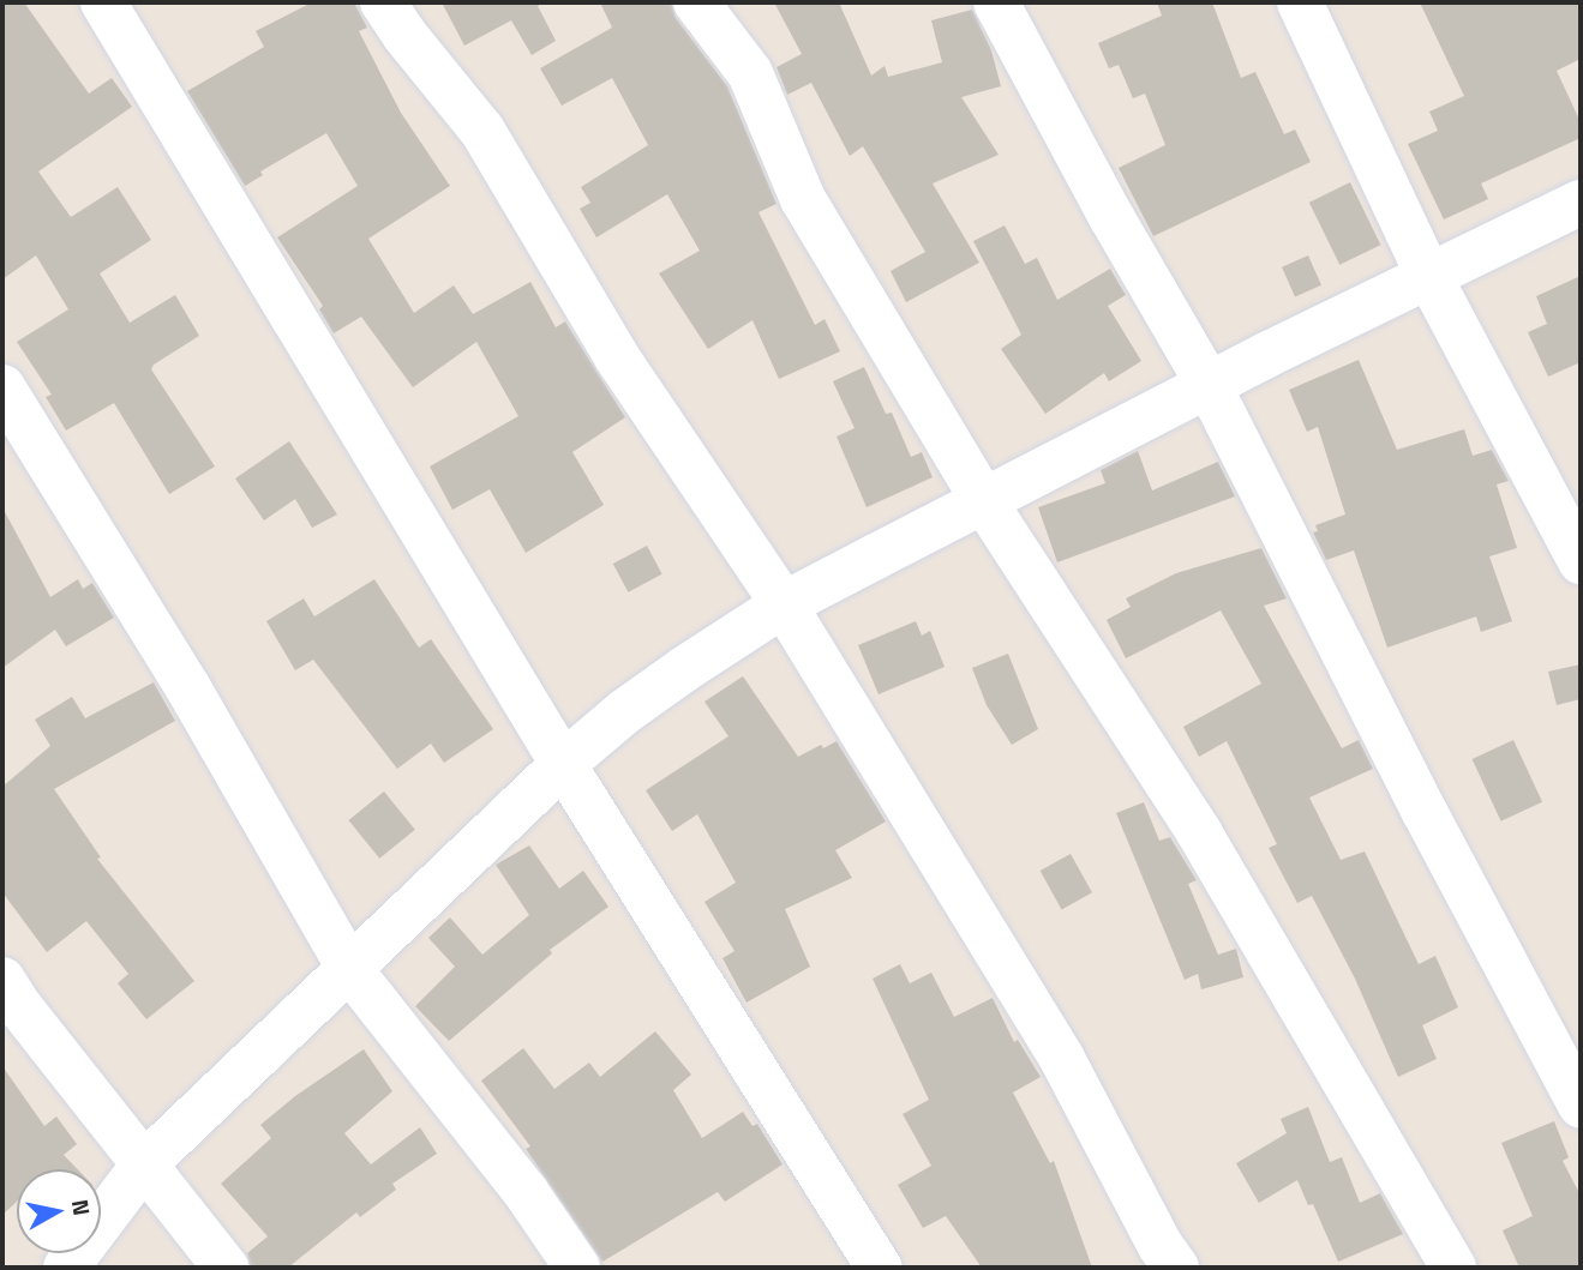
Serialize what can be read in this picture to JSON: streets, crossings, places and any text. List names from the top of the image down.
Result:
{
  "north": "right"
}
